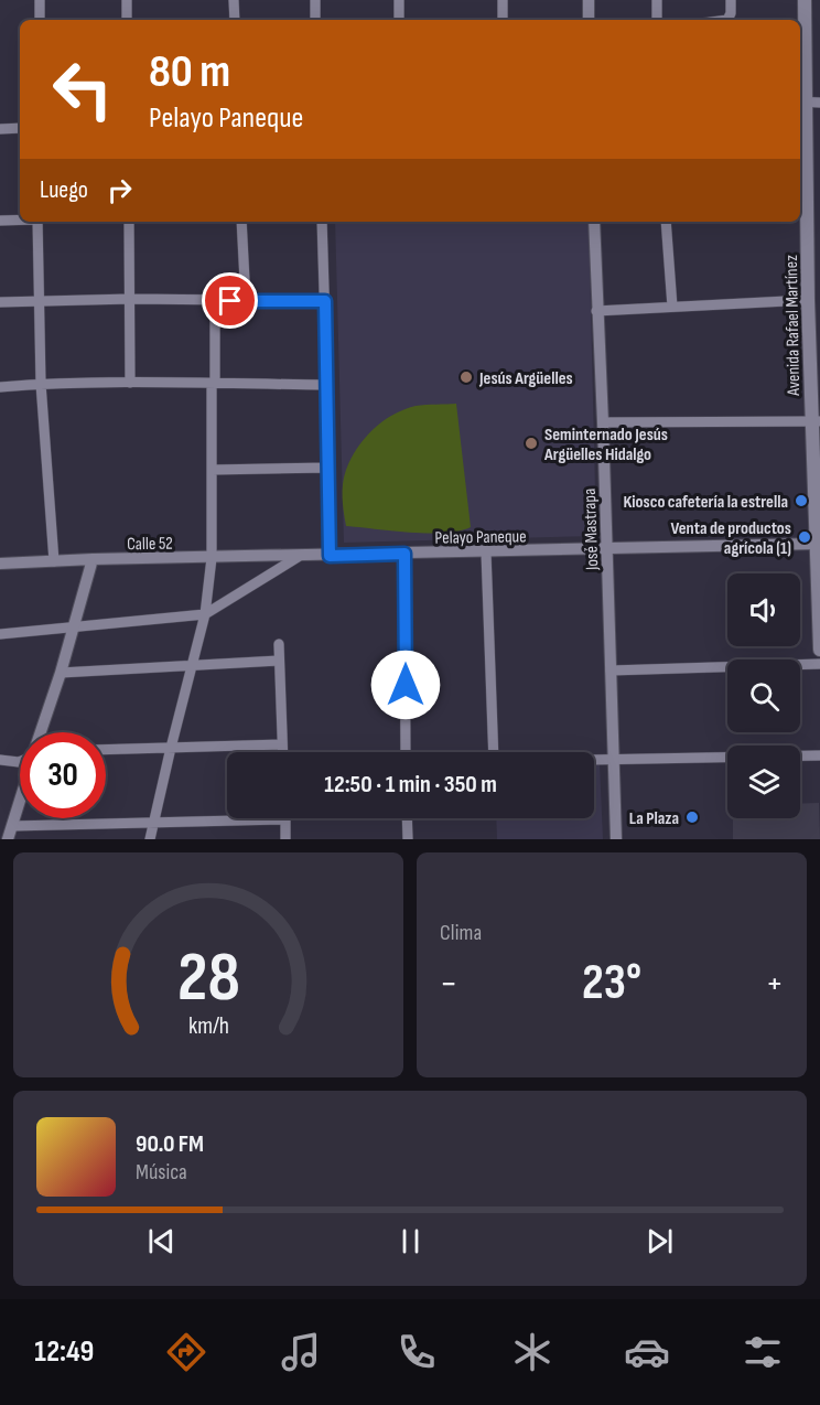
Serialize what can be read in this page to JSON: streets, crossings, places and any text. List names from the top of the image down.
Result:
{
  "streets": {
    "main road": ["Avenida Rafael Martínez"],
    "street": ["José Mastrapa", "Pelayo Paneque", "Calle 52"]
  },
  "crossings": [
    ["Avenida Rafael Martínez", "Pelayo Paneque"],
    ["José Mastrapa", "Pelayo Paneque"],
    ["Pelayo Paneque", "Calle 52"]
  ],
  "places": [
    "Jesús Argüelles",
    "Seminternado Jesús Argüelles Hidalgo",
    "Kiosco cafetería la estrella",
    "Venta de productos agrícola (1)",
    "La Plaza"
  ],
  "page": {
    "turn": ["80 m", "Pelayo Paneque"],
    "then": "Luego",
    "limit": "30",
    "trip": "12:50 · 1 min · 350 m",
    "tile": "Clima",
    "heat": ["−", "23°", "+"],
    "song": ["90.0 FM", "Música"],
    "tabs": "12:49",
    "gauge": ["28", "km/h"]
  }
}
